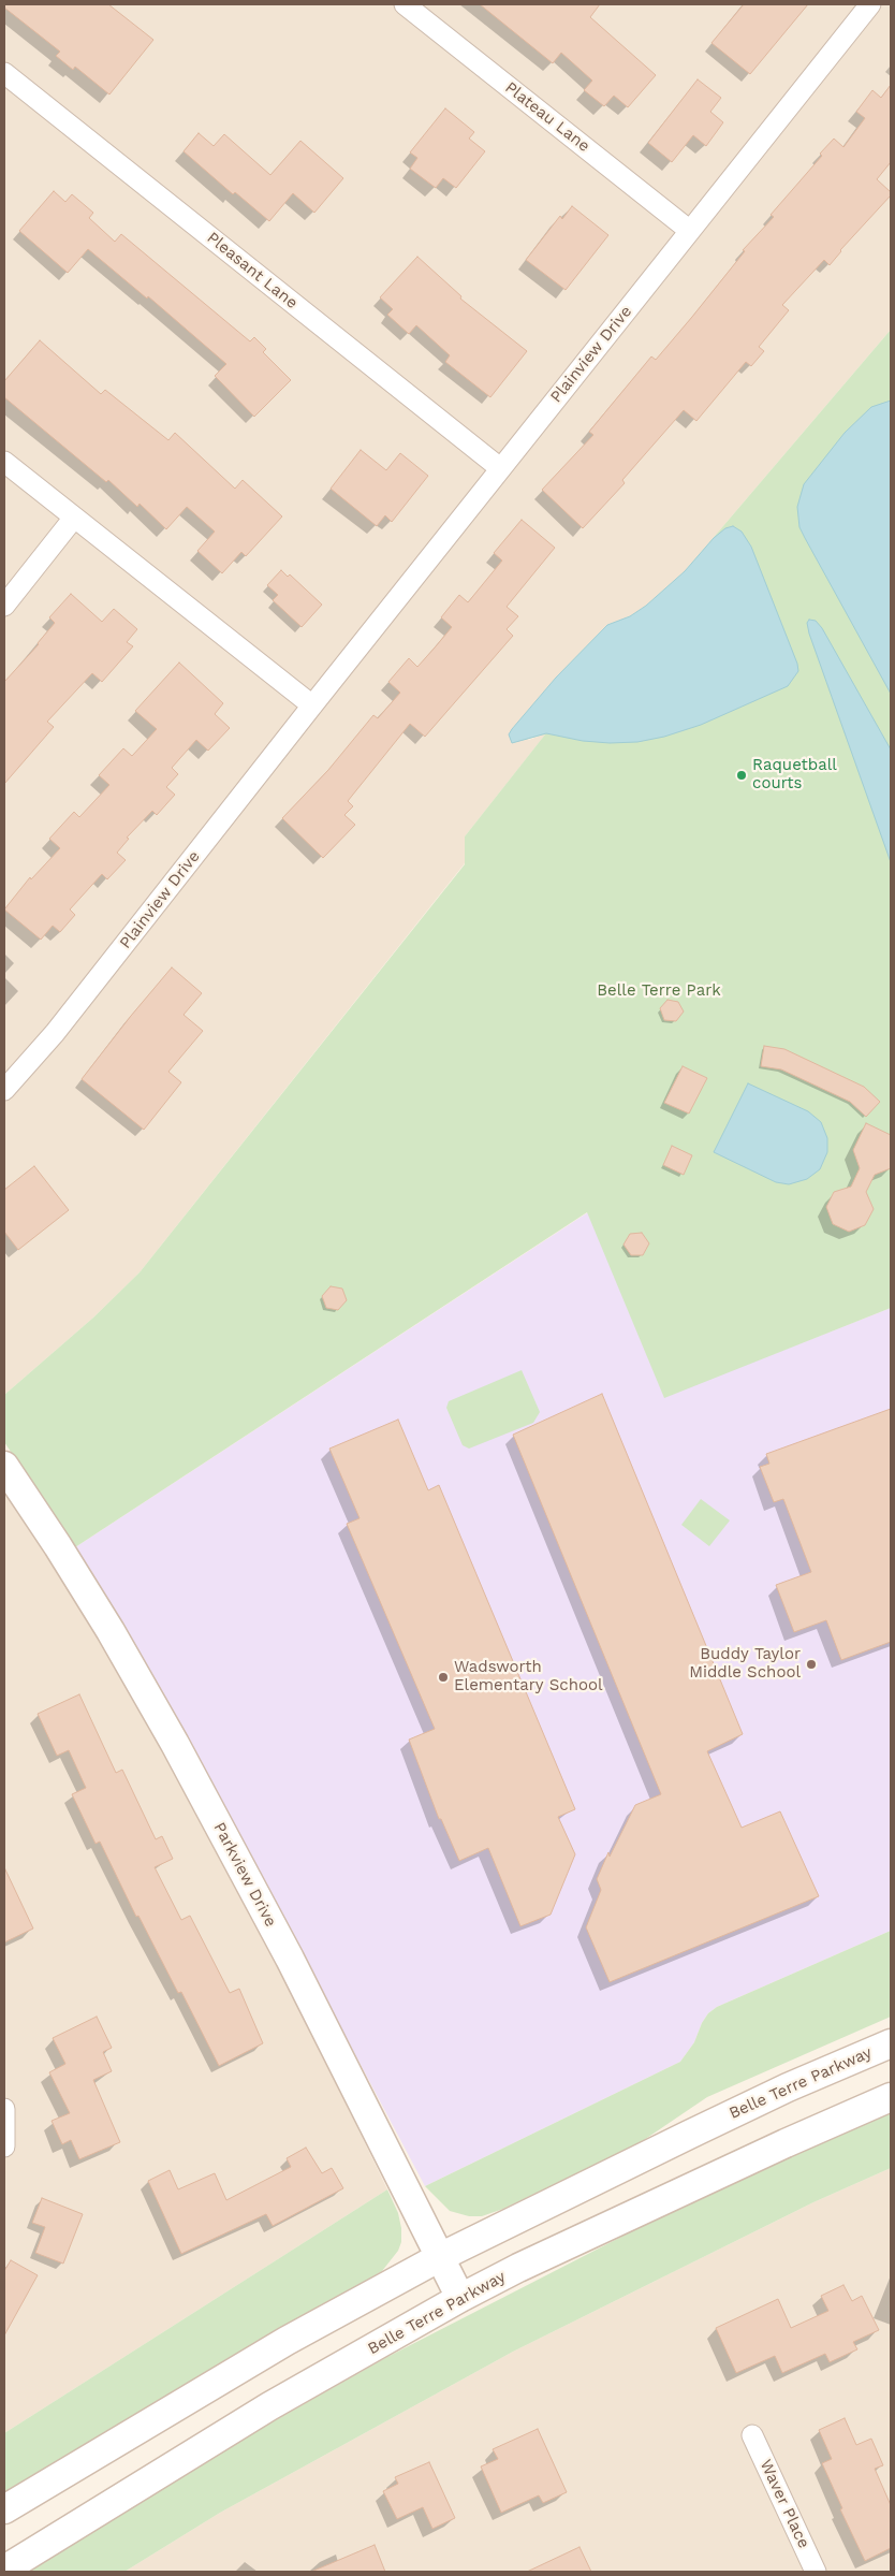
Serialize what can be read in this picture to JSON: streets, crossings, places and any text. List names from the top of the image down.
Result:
{
  "streets": {
    "main road": ["Parkview Drive", "Belle Terre Parkway"],
    "street": [
      "Plateau Lane",
      "Pleasant Lane",
      "Plainview Drive",
      "Waver Place"
    ]
  },
  "crossings": [
    ["Plateau Lane", "Plainview Drive"],
    ["Pleasant Lane", "Plainview Drive"],
    ["Parkview Drive", "Belle Terre Parkway"]
  ],
  "parks": ["Belle Terre Park"],
  "places": ["Raquetball courts", "Buddy Taylor Middle School", "Wadsworth Elementary School"]
}
